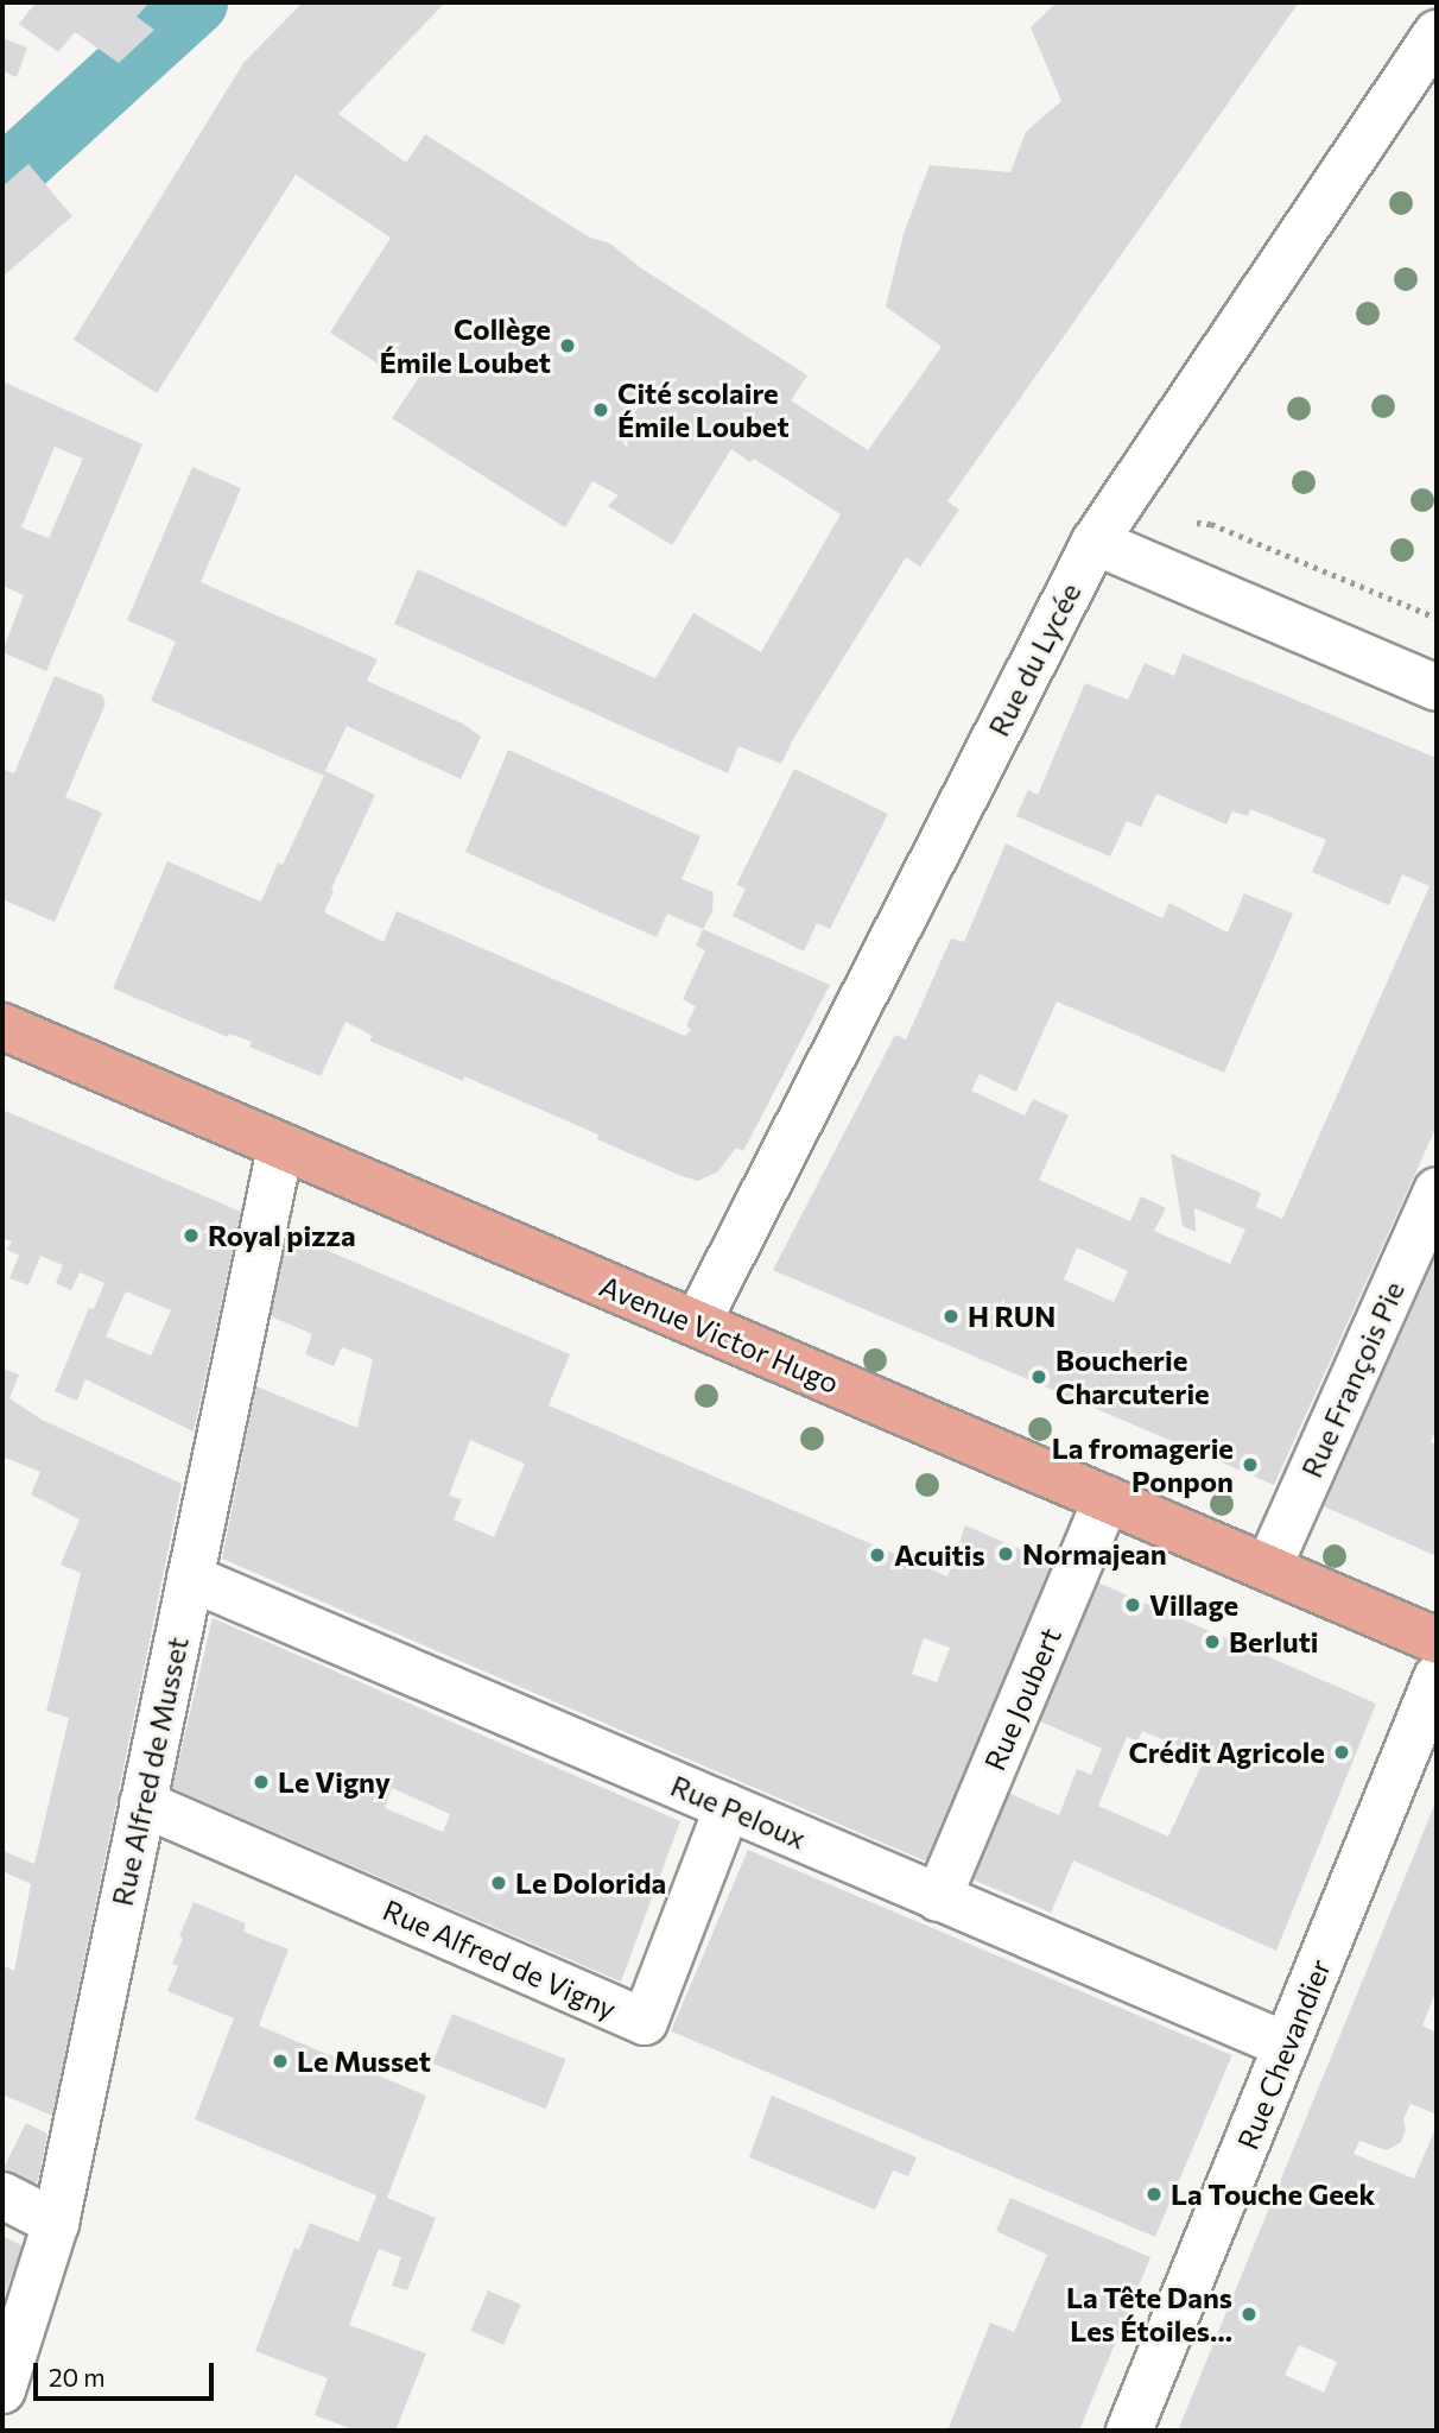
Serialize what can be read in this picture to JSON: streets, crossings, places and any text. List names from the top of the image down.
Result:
{
  "streets": {
    "main road": ["Avenue Victor Hugo"],
    "street": [
      "Rue du Lycée",
      "Rue François Pie",
      "Rue Joubert",
      "Rue Alfred de Musset",
      "Rue Peloux",
      "Rue Alfred de Vigny",
      "Rue Chevandier"
    ]
  },
  "crossings": [
    ["Rue du Lycée", "Avenue Victor Hugo"],
    ["Avenue Victor Hugo", "Rue François Pie"],
    ["Avenue Victor Hugo", "Rue Joubert"],
    ["Avenue Victor Hugo", "Rue Alfred de Musset"],
    ["Rue Joubert", "Rue Peloux"],
    ["Rue Alfred de Musset", "Rue Peloux"],
    ["Rue Alfred de Musset", "Rue Alfred de Vigny"],
    ["Rue Peloux", "Rue Alfred de Vigny"],
    ["Rue Peloux", "Rue Chevandier"]
  ],
  "places": [
    "Collège Émile Loubet",
    "Cité scolaire Émile Loubet",
    "Royal pizza",
    "H RUN",
    "Boucherie Charcuterie",
    "La fromagerie Ponpon",
    "Normajean",
    "Acuitis",
    "Village",
    "Berluti",
    "Crédit Agricole",
    "Le Vigny",
    "Le Dolorida",
    "Le Musset",
    "La Touche Geek",
    "La Tête Dans Les Étoiles…"
  ],
  "scale_bar": "20 m"
}
